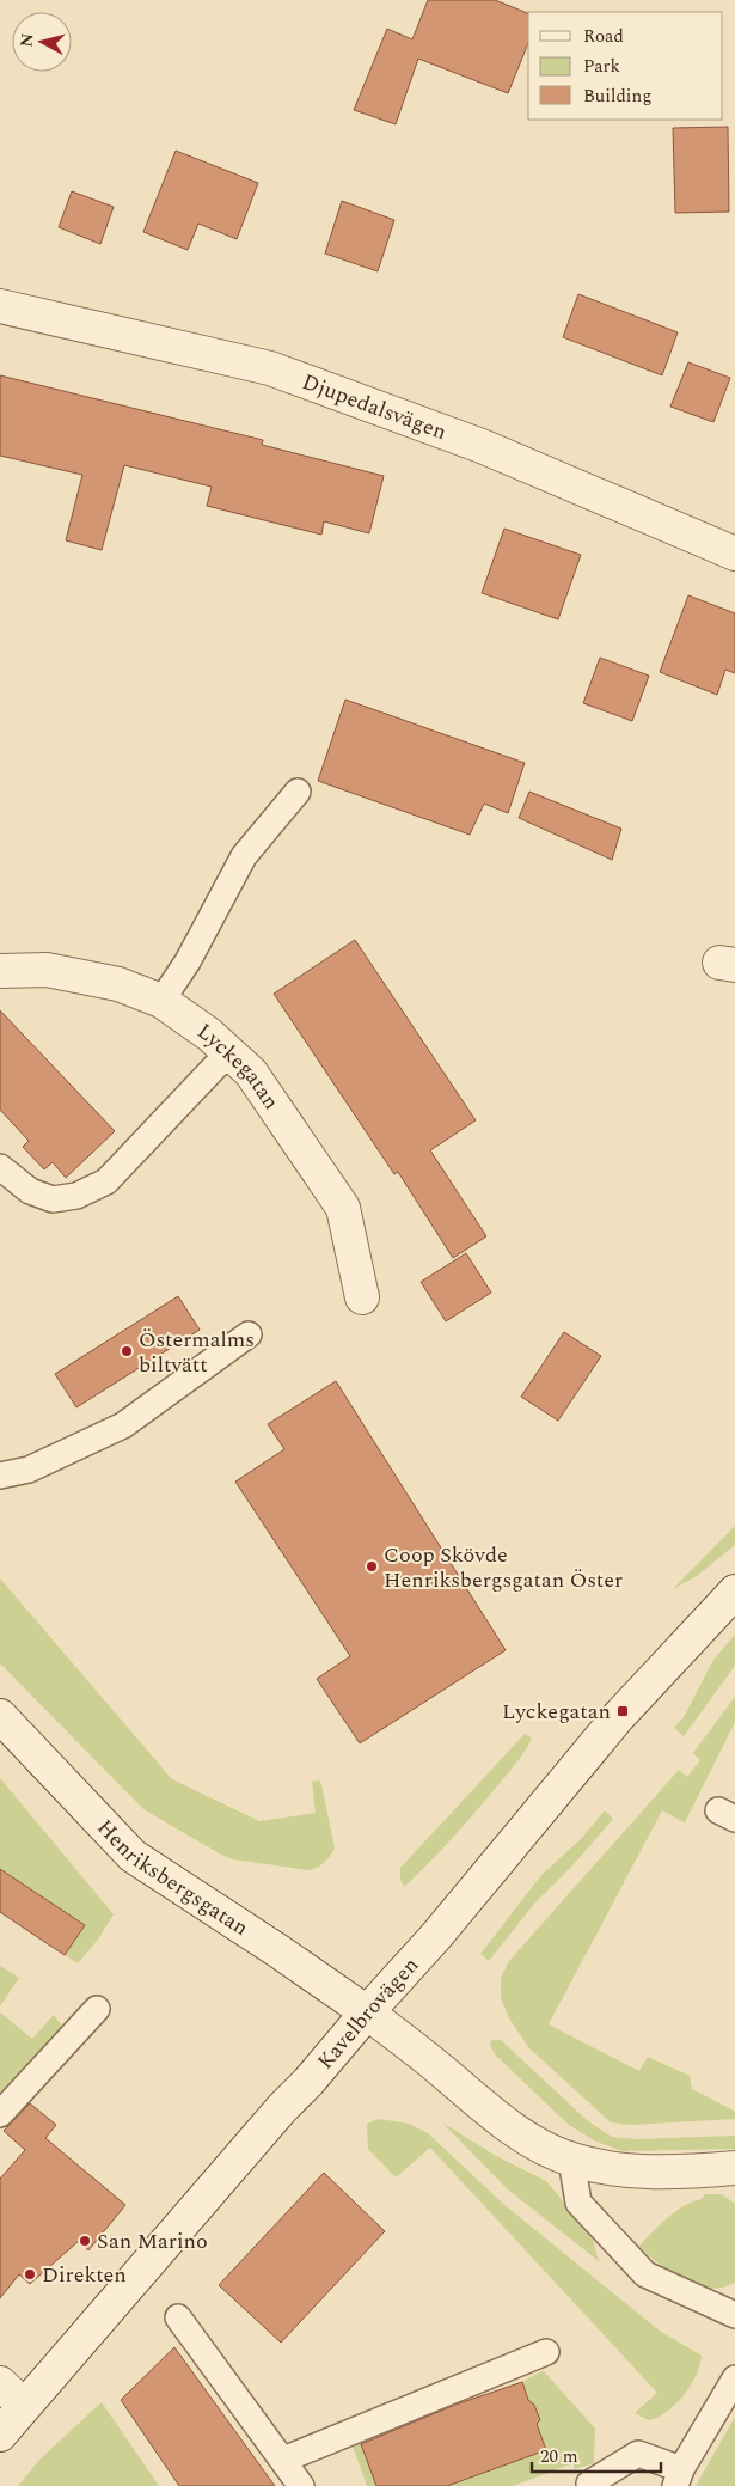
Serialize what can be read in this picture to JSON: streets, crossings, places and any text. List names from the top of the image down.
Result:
{
  "streets": {
    "street": [
      "Djupedalsvägen",
      "Lyckegatan",
      "Henriksbergsgatan",
      "Kavelbrovägen"
    ]
  },
  "crossings": [
    ["Henriksbergsgatan", "Kavelbrovägen"]
  ],
  "places": {
    "other": [
      "Östermalms biltvätt",
      "Coop Skövde Henriksbergsgatan Öster",
      "San Marino",
      "Direkten"
    ],
    "transit": ["Lyckegatan"]
  },
  "legend": ["Road", "Park", "Building"],
  "scale_bar": "20 m",
  "north": "left"
}
